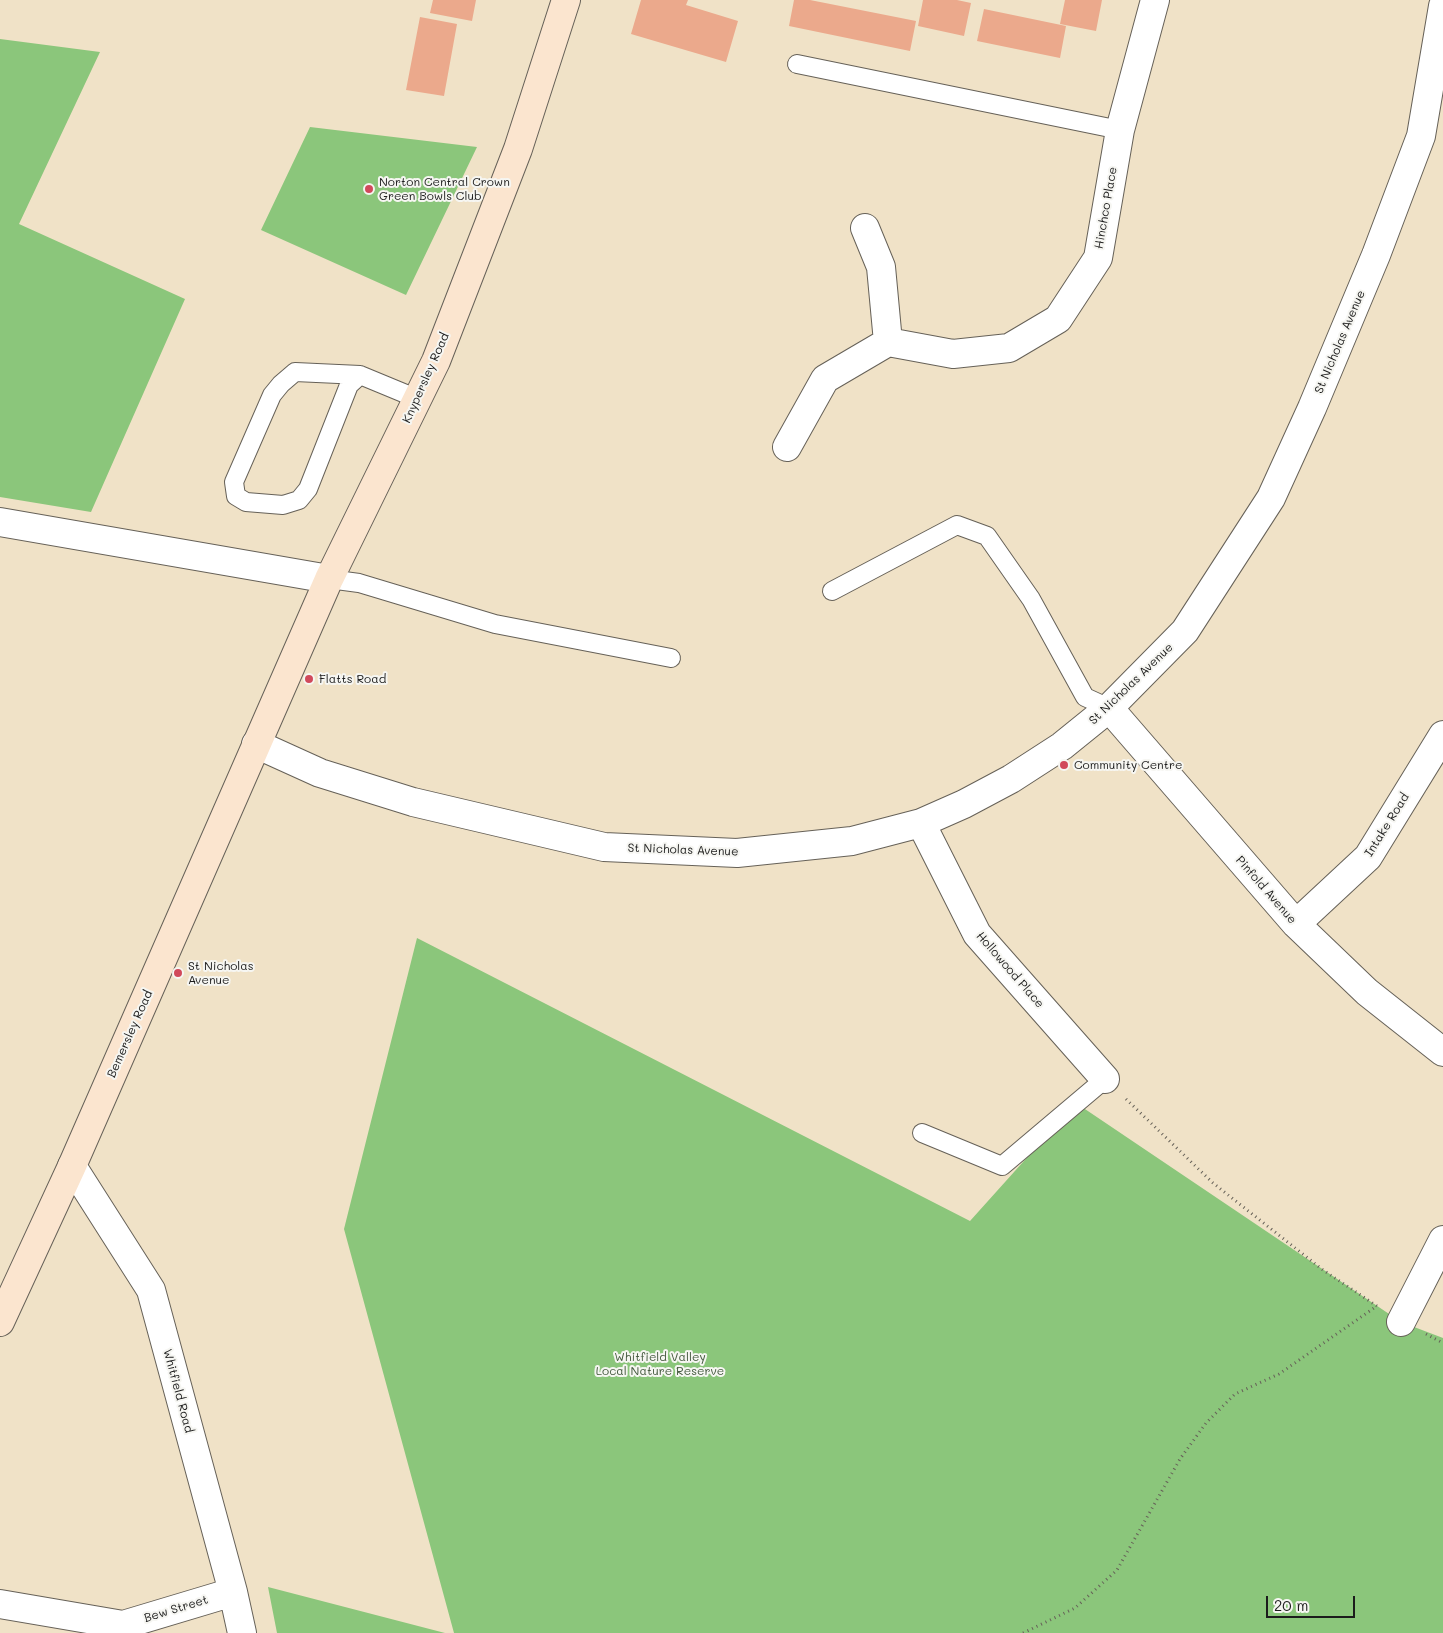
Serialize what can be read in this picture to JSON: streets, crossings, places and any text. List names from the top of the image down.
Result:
{
  "streets": {
    "street": [
      "Hinchco Place",
      "St Nicholas Avenue",
      "Knypersley Road",
      "Intake Road",
      "Pinfold Avenue",
      "Hollowood Place",
      "Bemersley Road",
      "Whitfield Road",
      "Bew Street"
    ]
  },
  "crossings": [
    ["St Nicholas Avenue", "Knypersley Road"],
    ["St Nicholas Avenue", "Pinfold Avenue"],
    ["St Nicholas Avenue", "Hollowood Place"],
    ["St Nicholas Avenue", "Bemersley Road"],
    ["Knypersley Road", "Bemersley Road"],
    ["Intake Road", "Pinfold Avenue"],
    ["Bemersley Road", "Whitfield Road"],
    ["Whitfield Road", "Bew Street"]
  ],
  "parks": ["Whitfield Valley Local Nature Reserve"],
  "places": [
    "Norton Central Crown Green Bowls Club",
    "Flatts Road",
    "Community Centre",
    "St Nicholas Avenue"
  ],
  "scale_bar": "20 m"
}
